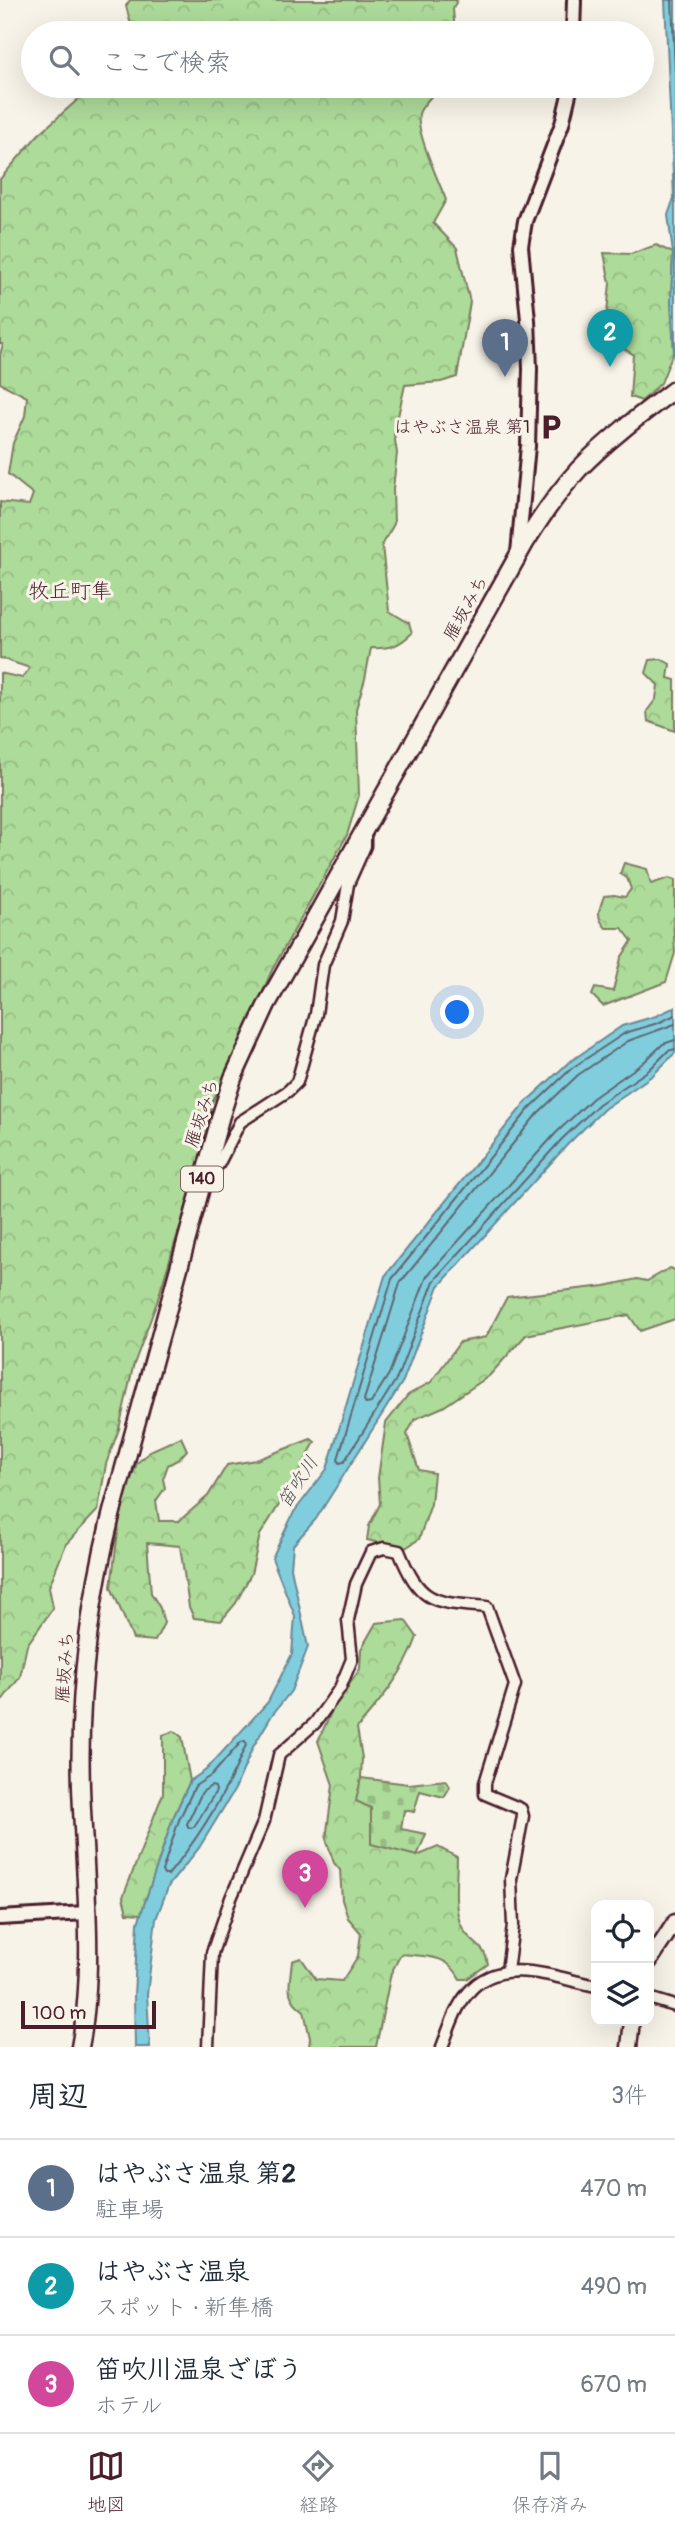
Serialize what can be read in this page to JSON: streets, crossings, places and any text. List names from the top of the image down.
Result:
{
  "streets": {
    "highway": ["雁坂みち", "140"]
  },
  "districts": ["牧丘町隼"],
  "water": ["笛吹川"],
  "places": {
    "parking": ["はやぶさ温泉 第1"]
  },
  "scale_bar": "100 m",
  "page": {
    "search": "ここで検索",
    "pins": ["2", "1", "3"],
    "scale": "100 m",
    "heading": ["周辺", "3件"],
    "list": [
      {
        "mark": "1",
        "name": "はやぶさ温泉 第2",
        "note": "駐車場",
        "value": "470 m"
      },
      {
        "mark": "2",
        "name": "はやぶさ温泉",
        "note": "スポット · 新隼橋",
        "value": "490 m"
      },
      {
        "mark": "3",
        "name": "笛吹川温泉ざぼう",
        "note": "ホテル",
        "value": "670 m"
      }
    ],
    "nav": ["地図", "経路", "保存済み"]
  }
}
